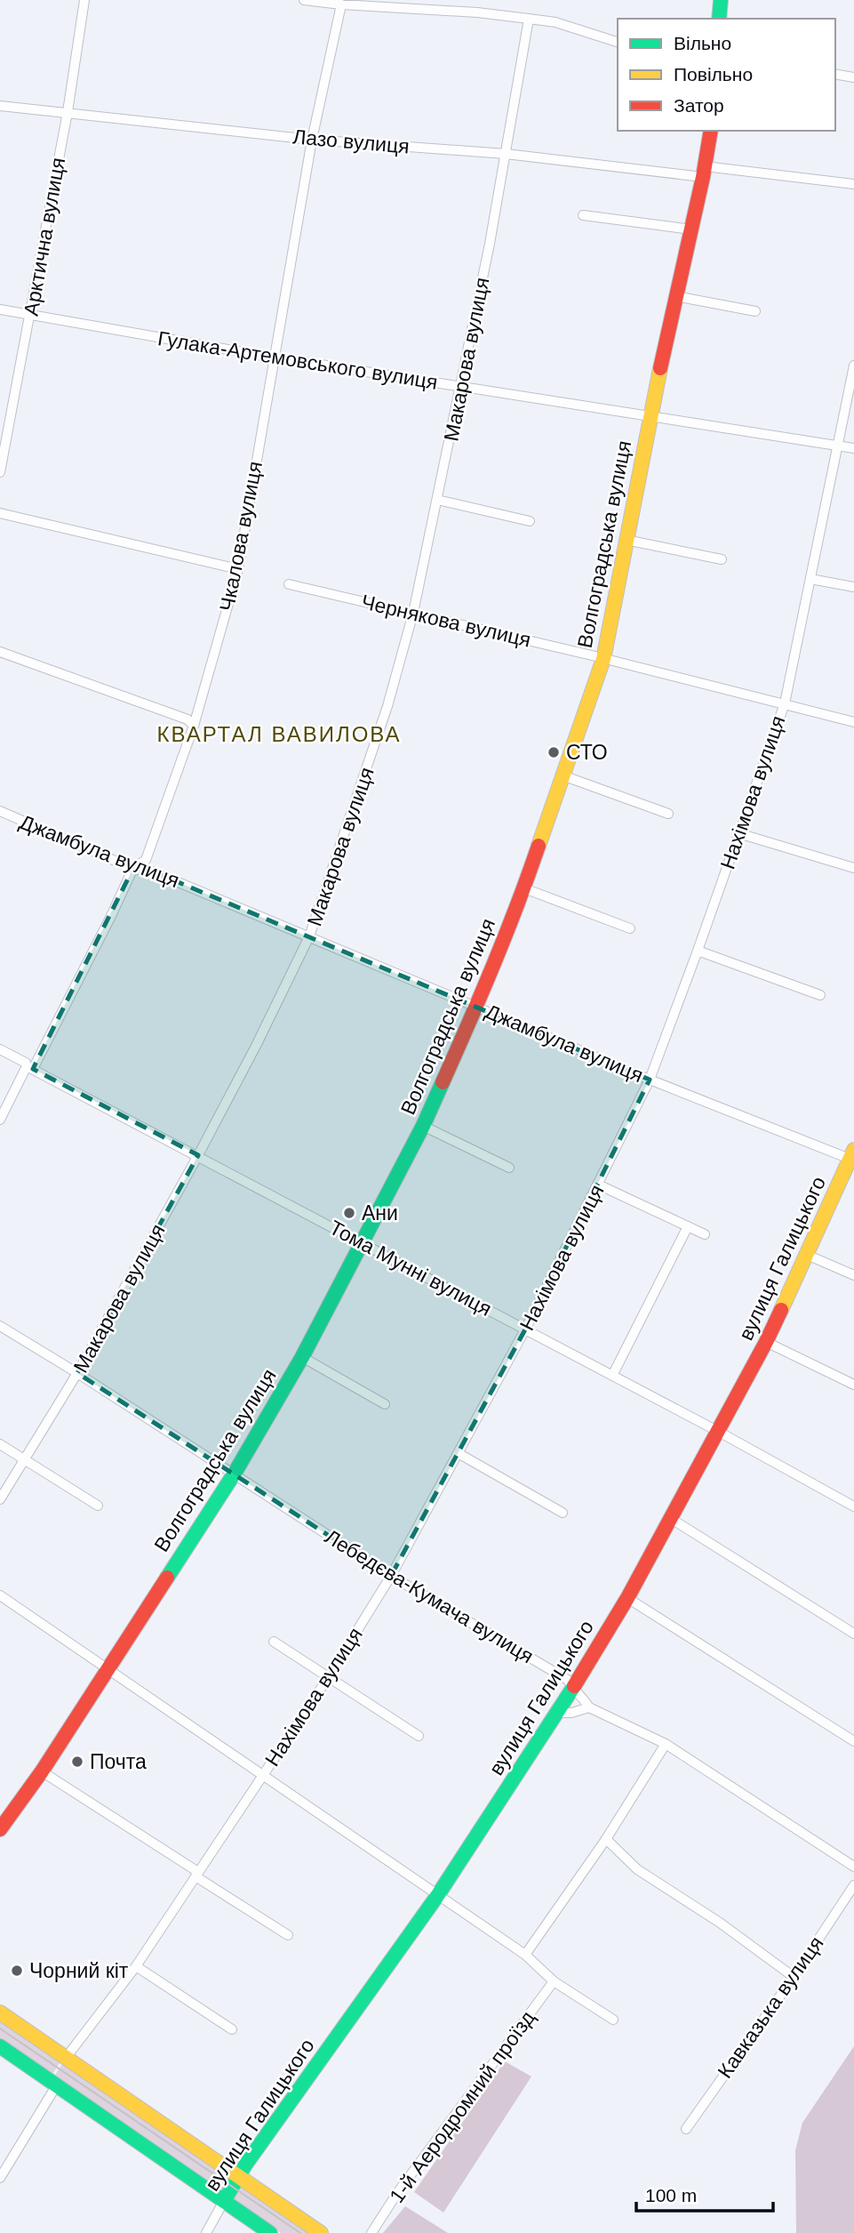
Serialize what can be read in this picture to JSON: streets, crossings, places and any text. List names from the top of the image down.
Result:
{
  "streets": {
    "street": [
      "Лазо вулиця",
      "Арктична вулиця",
      "Макарова вулиця",
      "Гулака-Артемовського вулиця",
      "Чкалова вулиця",
      "Волгоградська вулиця",
      "Чернякова вулиця",
      "Нахімова вулиця",
      "Джамбула вулиця",
      "вулиця Галицького",
      "Тома Мунні вулиця",
      "Лебедєва-Кумача вулиця",
      "Кавказька вулиця",
      "1-й Аеродромний проїзд"
    ]
  },
  "crossings": [
    ["Лазо вулиця", "Арктична вулиця"],
    ["Лазо вулиця", "Макарова вулиця"],
    ["Лазо вулиця", "Чкалова вулиця"],
    ["Лазо вулиця", "Волгоградська вулиця"],
    ["Арктична вулиця", "Гулака-Артемовського вулиця"],
    ["Макарова вулиця", "Гулака-Артемовського вулиця"],
    ["Макарова вулиця", "Чернякова вулиця"],
    ["Макарова вулиця", "Джамбула вулиця"],
    ["Макарова вулиця", "Тома Мунні вулиця"],
    ["Макарова вулиця", "Лебедєва-Кумача вулиця"],
    ["Гулака-Артемовського вулиця", "Чкалова вулиця"],
    ["Гулака-Артемовського вулиця", "Волгоградська вулиця"],
    ["Гулака-Артемовського вулиця", "Нахімова вулиця"],
    ["Чкалова вулиця", "Джамбула вулиця"],
    ["Чкалова вулиця", "Тома Мунні вулиця"],
    ["Волгоградська вулиця", "Чернякова вулиця"],
    ["Волгоградська вулиця", "Джамбула вулиця"],
    ["Волгоградська вулиця", "Тома Мунні вулиця"],
    ["Волгоградська вулиця", "Лебедєва-Кумача вулиця"],
    ["Чернякова вулиця", "Нахімова вулиця"],
    ["Нахімова вулиця", "Джамбула вулиця"],
    ["Нахімова вулиця", "Тома Мунні вулиця"],
    ["Нахімова вулиця", "Лебедєва-Кумача вулиця"],
    ["Джамбула вулиця", "вулиця Галицького"],
    ["вулиця Галицького", "Тома Мунні вулиця"],
    ["вулиця Галицького", "Лебедєва-Кумача вулиця"]
  ],
  "districts": ["КВАРТАЛ ВАВИЛОВА"],
  "places": [
    "СТО",
    "Ани",
    "Почта",
    "Чорний кіт"
  ],
  "legend": ["Вільно", "Повільно", "Затор"],
  "scale_bar": "100 m"
}
